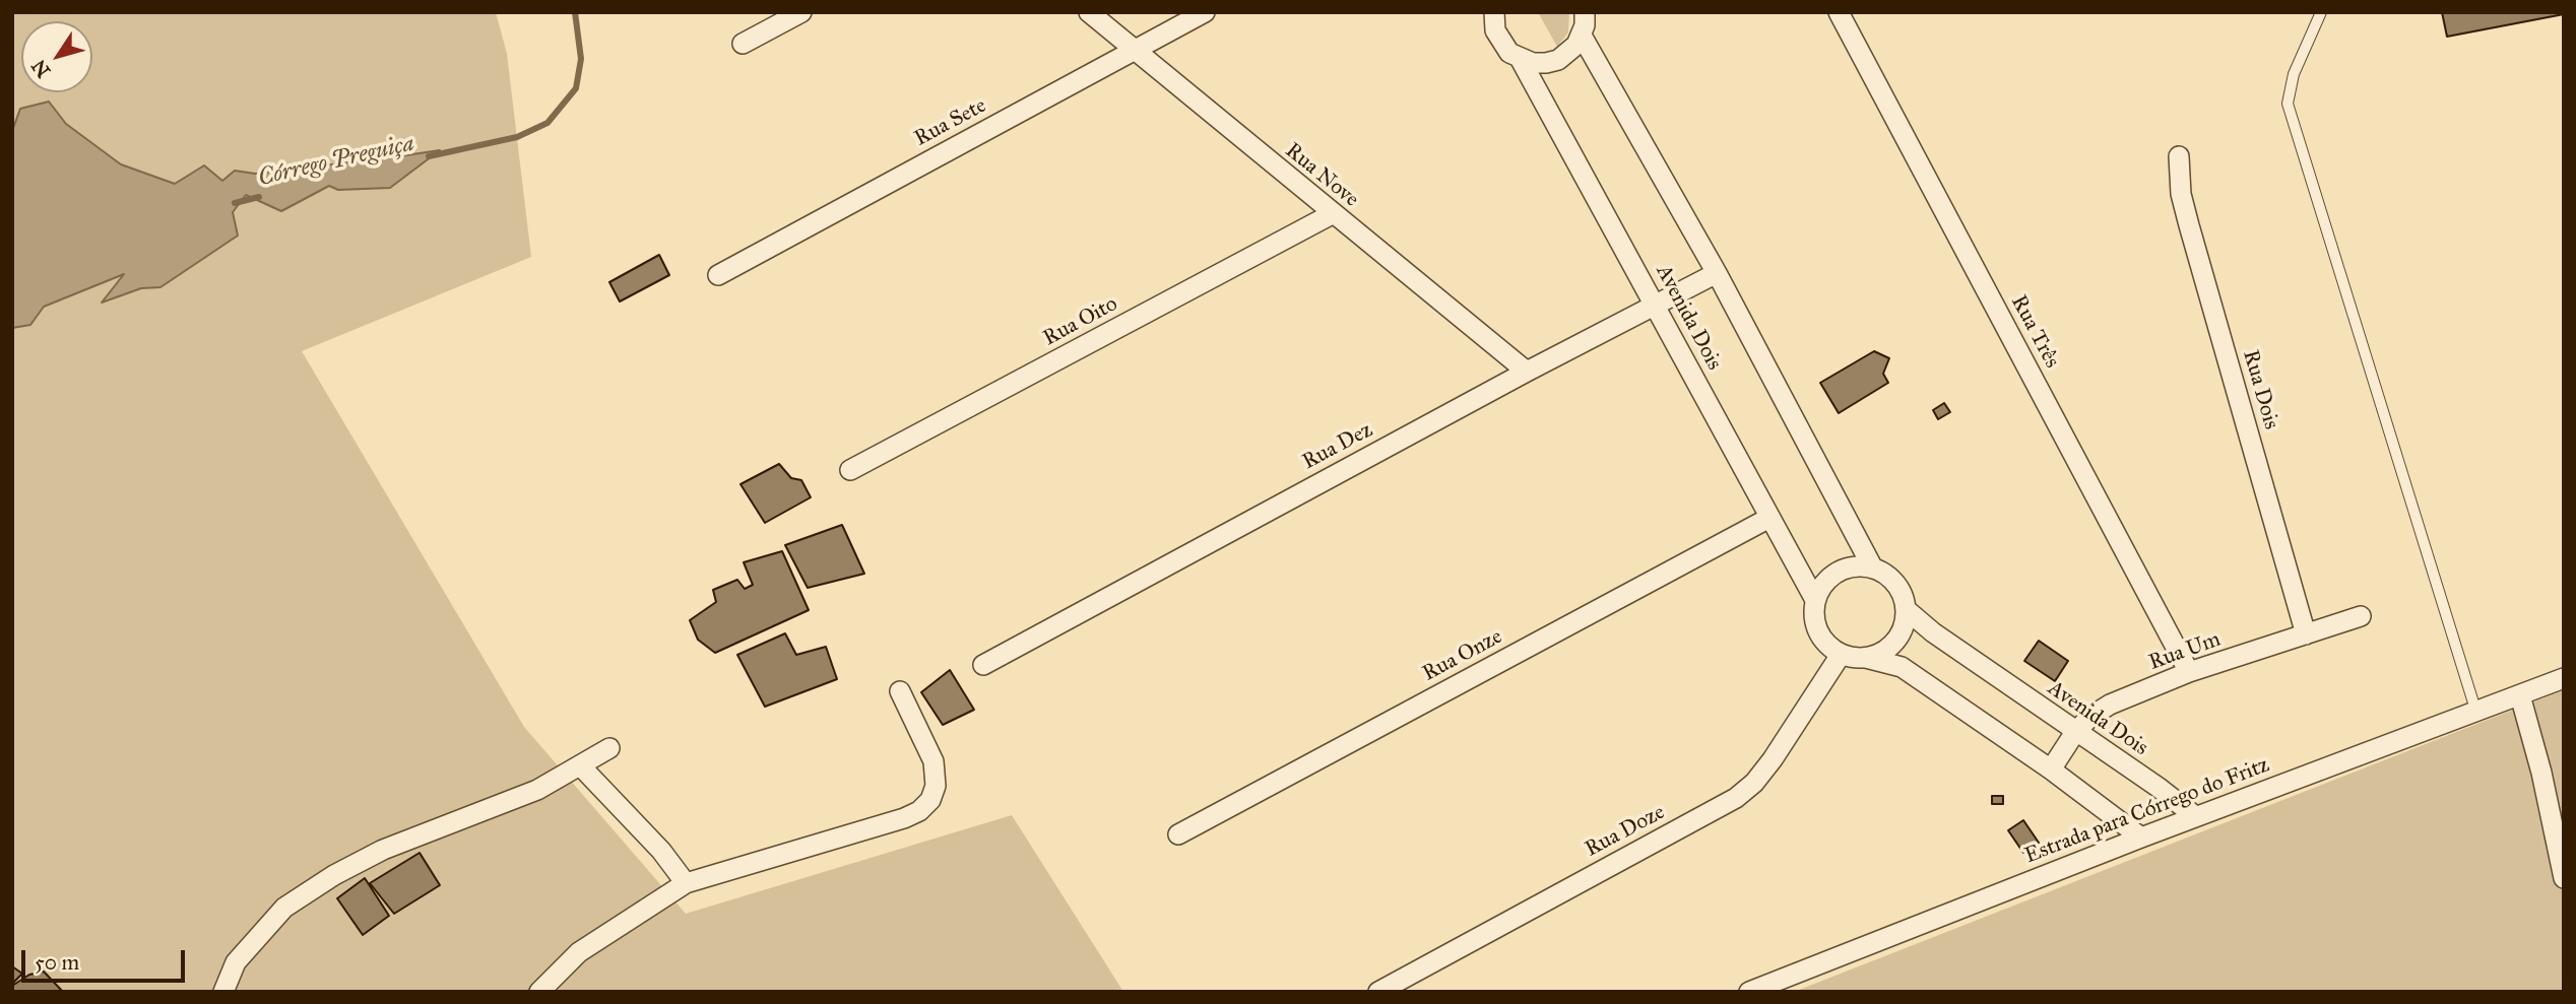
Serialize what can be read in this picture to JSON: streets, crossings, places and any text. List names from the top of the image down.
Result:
{
  "streets": {
    "street": [
      "Rua Sete",
      "Rua Nove",
      "Avenida Dois",
      "Rua Oito",
      "Rua Três",
      "Rua Dois",
      "Rua Dez",
      "Rua Um",
      "Rua Onze",
      "Estrada para Córrego do Fritz",
      "Rua Doze"
    ]
  },
  "crossings": [
    ["Rua Sete", "Rua Nove"],
    ["Rua Nove", "Rua Oito"],
    ["Rua Nove", "Rua Dez"],
    ["Avenida Dois", "Rua Dez"],
    ["Avenida Dois", "Rua Um"],
    ["Avenida Dois", "Rua Onze"],
    ["Avenida Dois", "Estrada para Córrego do Fritz"],
    ["Avenida Dois", "Rua Doze"],
    ["Rua Três", "Rua Um"],
    ["Rua Dois", "Rua Um"]
  ],
  "water": ["Córrego Preguiça"],
  "scale_bar": "50 m",
  "north": "bottom left"
}
